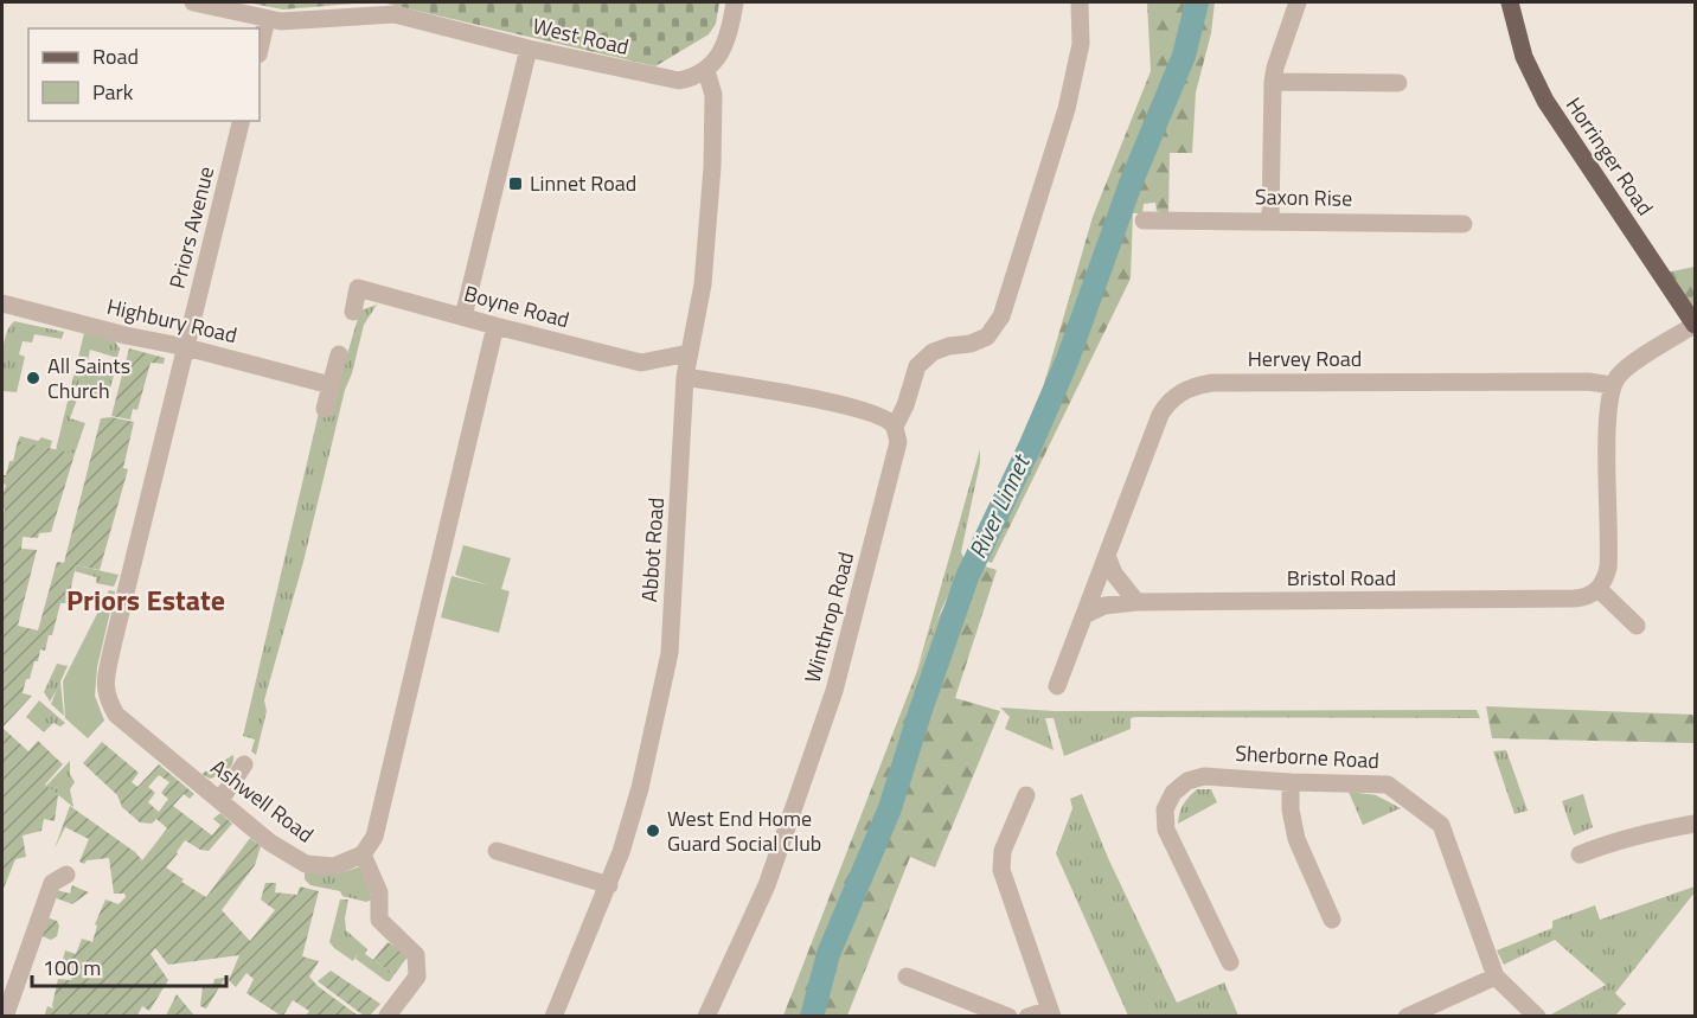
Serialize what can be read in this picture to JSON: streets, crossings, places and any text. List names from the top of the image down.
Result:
{
  "streets": {
    "main road": ["Horringer Road"],
    "street": [
      "West Road",
      "Saxon Rise",
      "Priors Avenue",
      "Boyne Road",
      "Highbury Road",
      "Hervey Road",
      "Abbot Road",
      "Bristol Road",
      "Winthrop Road",
      "Sherborne Road",
      "Ashwell Road"
    ]
  },
  "crossings": [
    ["West Road", "Abbot Road"],
    ["Priors Avenue", "Highbury Road"],
    ["Priors Avenue", "Ashwell Road"],
    ["Boyne Road", "Abbot Road"],
    ["Highbury Road", "Ashwell Road"],
    ["Hervey Road", "Bristol Road"]
  ],
  "districts": ["Priors Estate"],
  "water": ["River Linnet"],
  "places": {
    "transit": ["Linnet Road"],
    "other": ["All Saints Church", "West End Home Guard Social Club"]
  },
  "legend": ["Road", "Park"],
  "scale_bar": "100 m"
}
